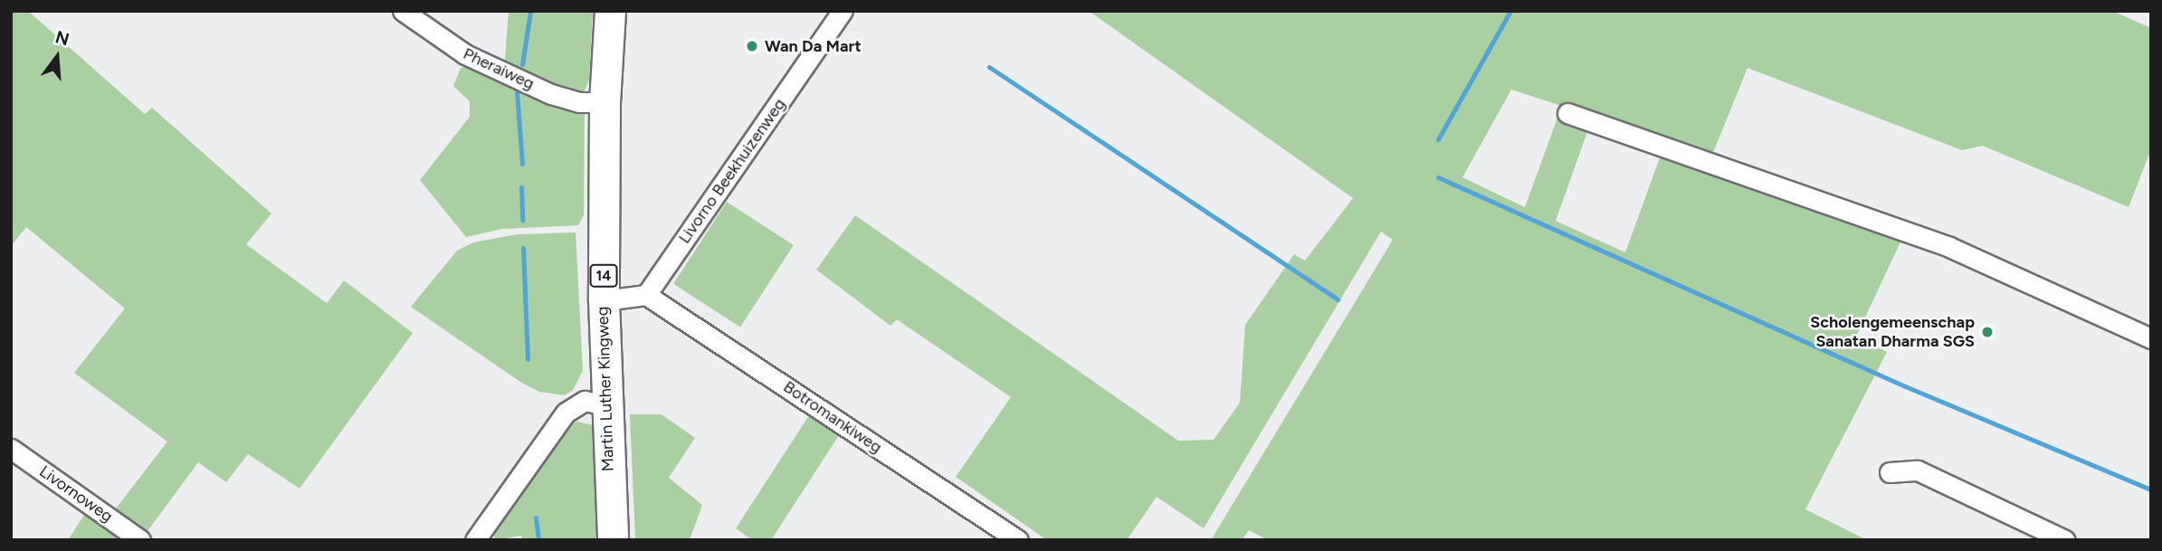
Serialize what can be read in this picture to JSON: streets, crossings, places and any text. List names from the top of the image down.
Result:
{
  "streets": {
    "main road": ["14", "Martin Luther Kingweg"],
    "street": [
      "Pheraiweg",
      "Livorno Beekhuizenweg",
      "Botromankiweg",
      "Livornoweg"
    ]
  },
  "crossings": [
    ["Pheraiweg", "Martin Luther Kingweg"],
    ["Livorno Beekhuizenweg", "Botromankiweg"]
  ],
  "places": ["Wan Da Mart", "Scholengemeenschap Sanatan Dharma SGS"],
  "north": "top"
}
